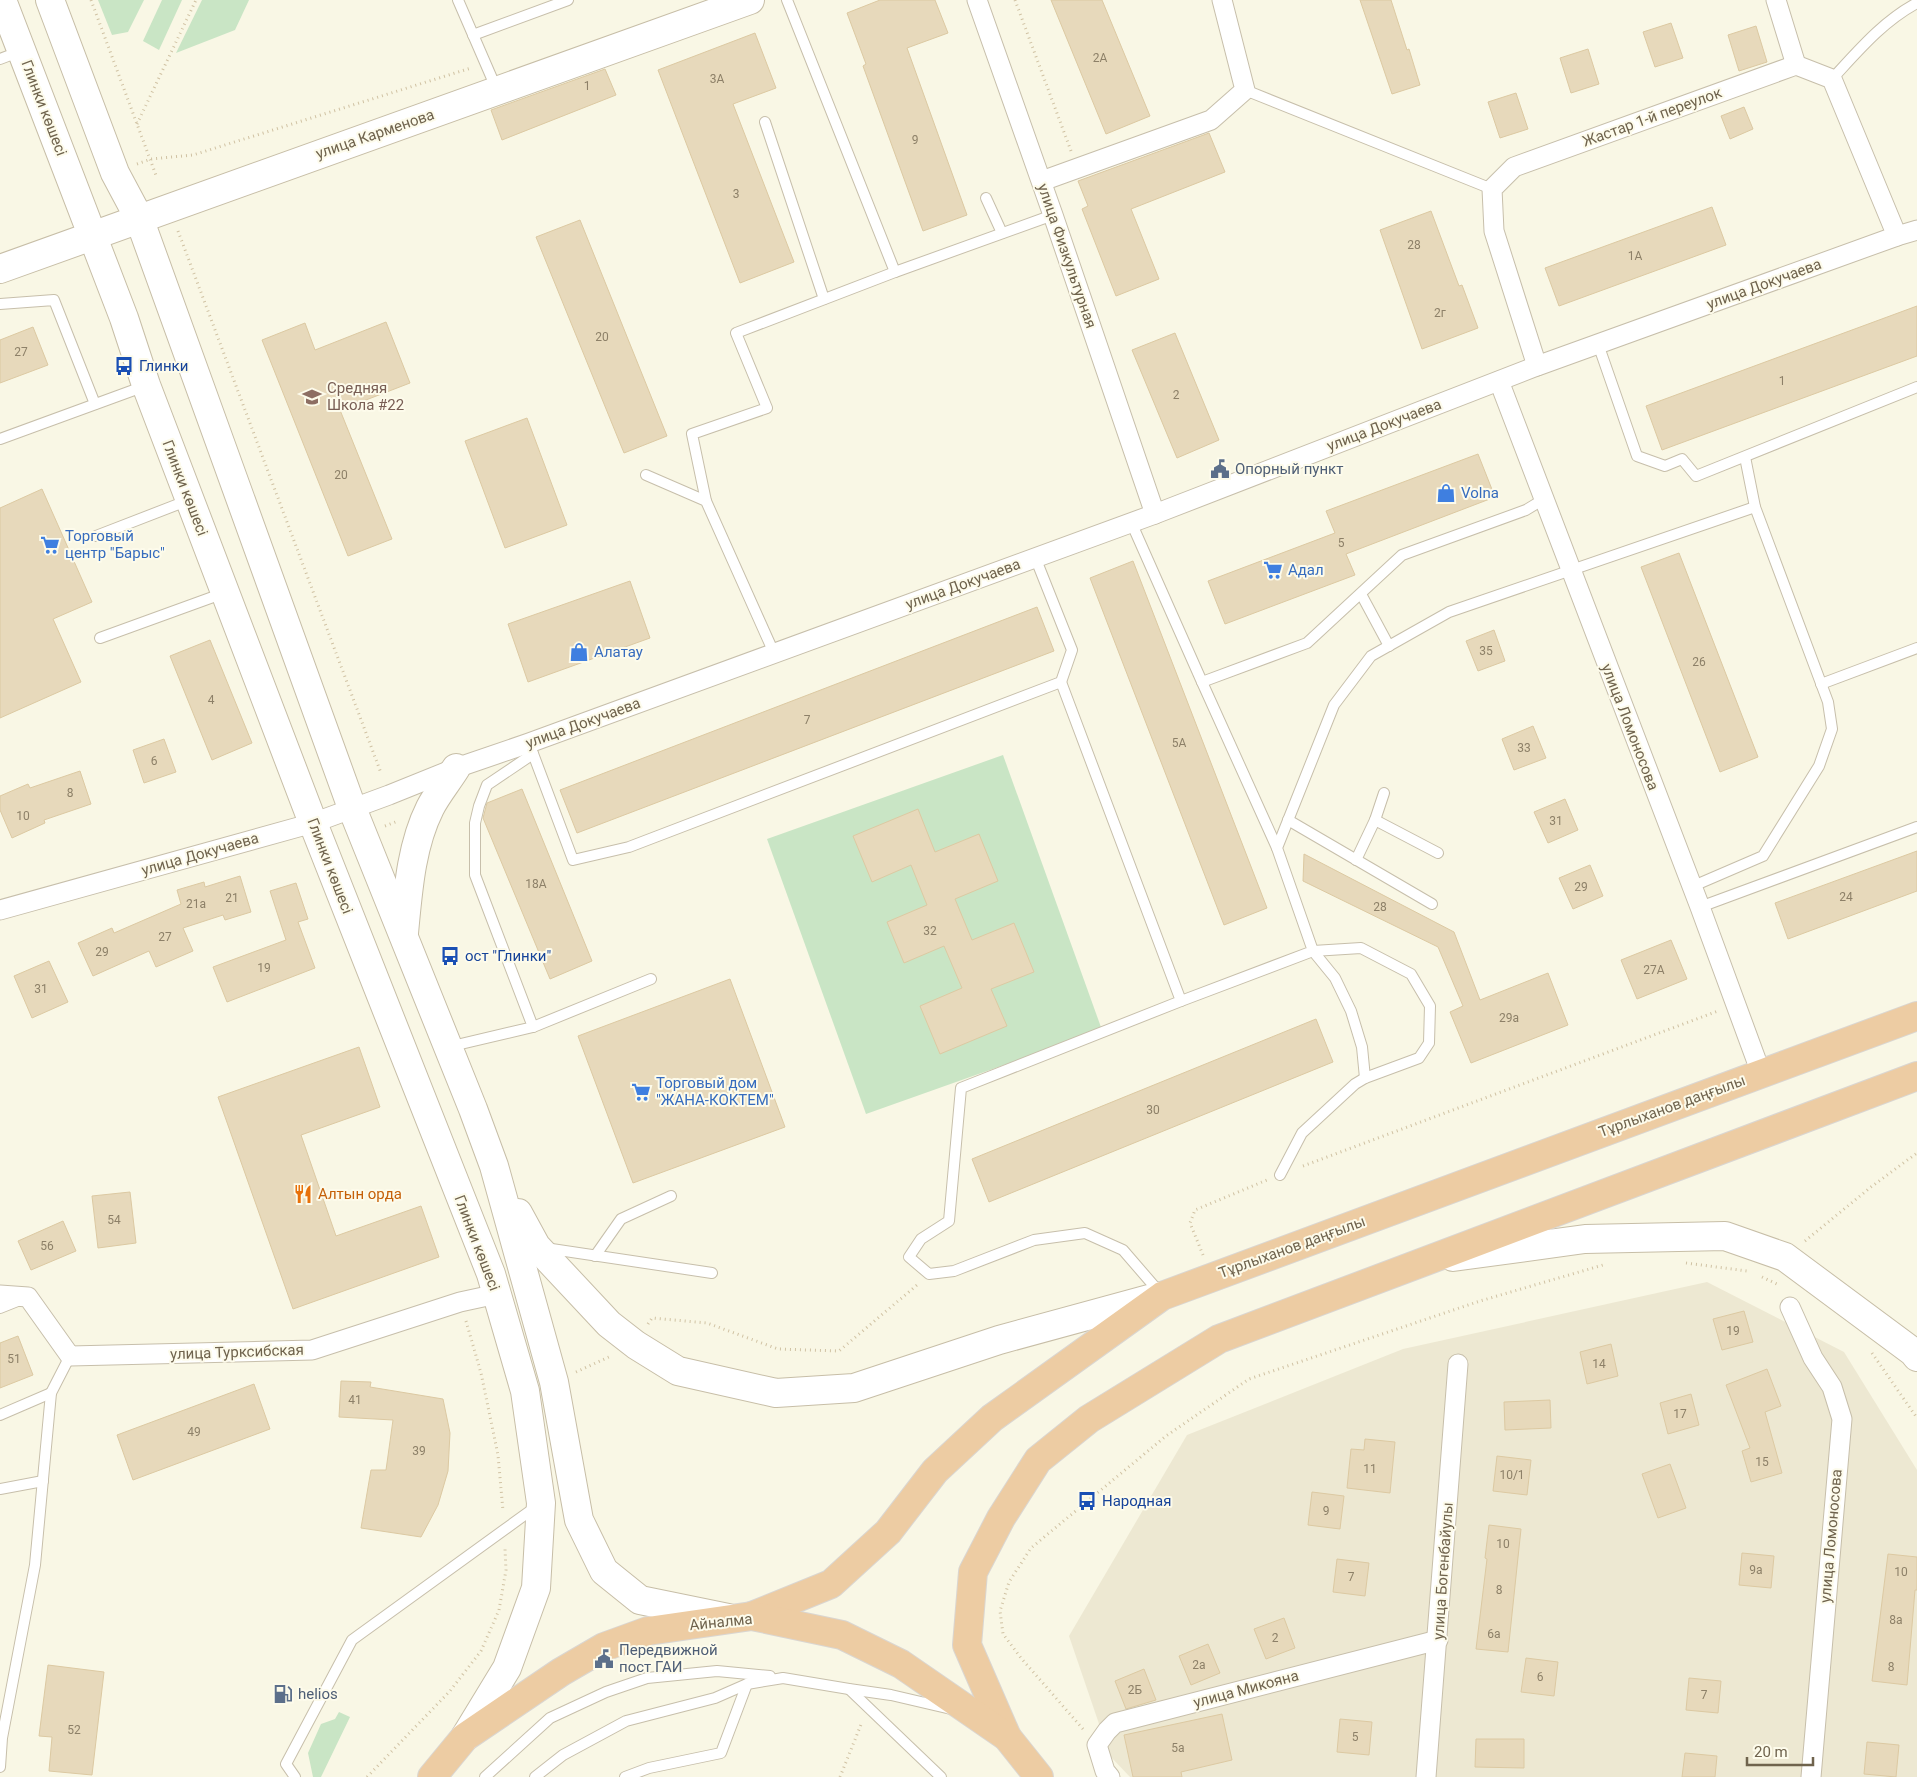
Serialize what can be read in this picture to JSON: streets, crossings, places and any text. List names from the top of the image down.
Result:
{
  "streets": {
    "highway": ["Тұрлыханов даңғылы", "Айналма"],
    "main road": ["Глинки көшесі", "улица Карменова"],
    "street": [
      "Жастар 1-й переулок",
      "улица Физкультурная",
      "улица Докучаева",
      "улица Ломоносова",
      "улица Турксибская",
      "улица Богенбайулы",
      "улица Микояна"
    ]
  },
  "crossings": [
    ["Глинки көшесі", "улица Карменова"],
    ["Глинки көшесі", "улица Докучаева"],
    ["Глинки көшесі", "улица Турксибская"],
    ["Глинки көшесі", "Айналма"],
    ["улица Физкультурная", "улица Докучаева"],
    ["улица Докучаева", "улица Ломоносова"],
    ["улица Ломоносова", "Тұрлыханов даңғылы"],
    ["Тұрлыханов даңғылы", "Айналма"],
    ["улица Богенбайулы", "улица Микояна"]
  ],
  "places": {
    "bus stop": ["Глинки", "ост \"Глинки\"", "Народная"],
    "school or university": ["Средняя Школа #22"],
    "public building": ["Опорный пункт", "Передвижной пост ГАИ"],
    "shop": ["Volna", "Алатау"],
    "supermarket": ["Торговый центр \"Барыс\"", "Адал", "Торговый дом \"ЖАНА-КОКТЕМ\""],
    "restaurant": ["Алтын орда"],
    "fuel station": ["helios"]
  },
  "house_numbers": [
    "2А",
    "3А",
    "1",
    "9",
    "3",
    "28",
    "1А",
    "2г",
    "20",
    "27",
    "1",
    "2",
    "20",
    "5",
    "35",
    "26",
    "4",
    "7",
    "5А",
    "33",
    "6",
    "8",
    "10",
    "31",
    "18А",
    "29",
    "24",
    "21",
    "21а",
    "28",
    "32",
    "27",
    "29",
    "19",
    "27А",
    "31",
    "29а",
    "30",
    "54",
    "56",
    "19",
    "51",
    "14",
    "41",
    "17",
    "49",
    "39",
    "15",
    "11",
    "10/1",
    "9",
    "10",
    "9а",
    "10",
    "7",
    "8",
    "8а",
    "6а",
    "2",
    "2а",
    "8",
    "6",
    "2Б",
    "7",
    "52",
    "5",
    "5а"
  ],
  "scale_bar": "20 m"
}
